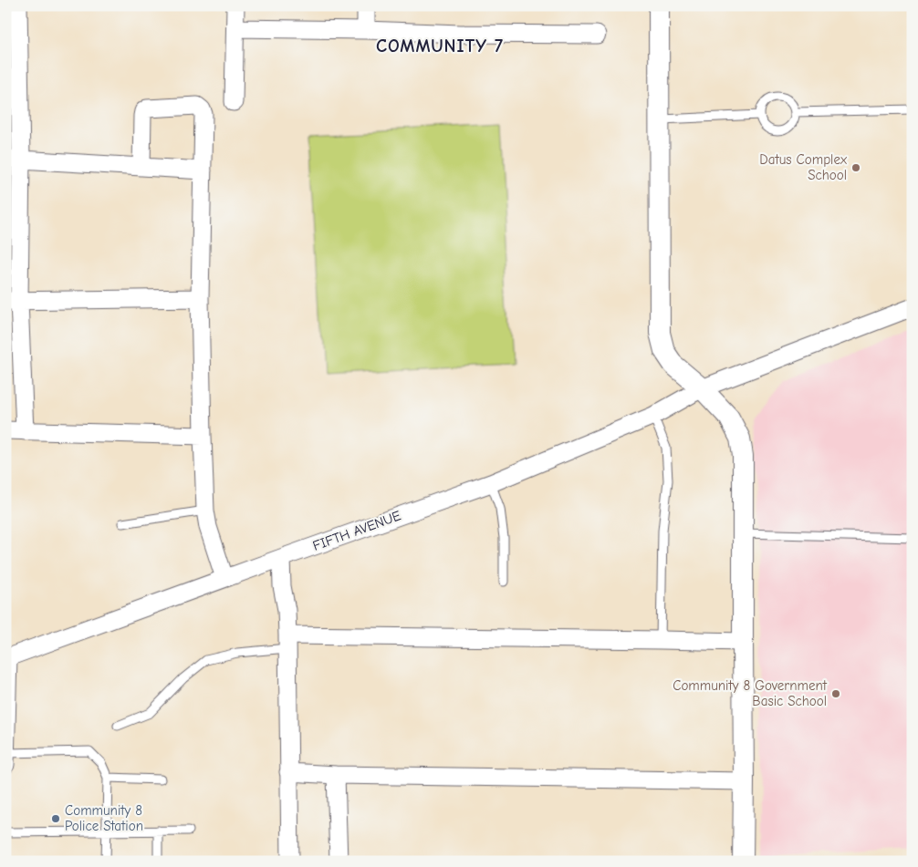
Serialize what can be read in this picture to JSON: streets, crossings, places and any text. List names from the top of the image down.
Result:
{
  "streets": {
    "street": ["FIFTH AVENUE"]
  },
  "districts": ["COMMUNITY 7"],
  "places": ["Datus Complex School", "Community 8 Government Basic School", "Community 8 Police Station"]
}
